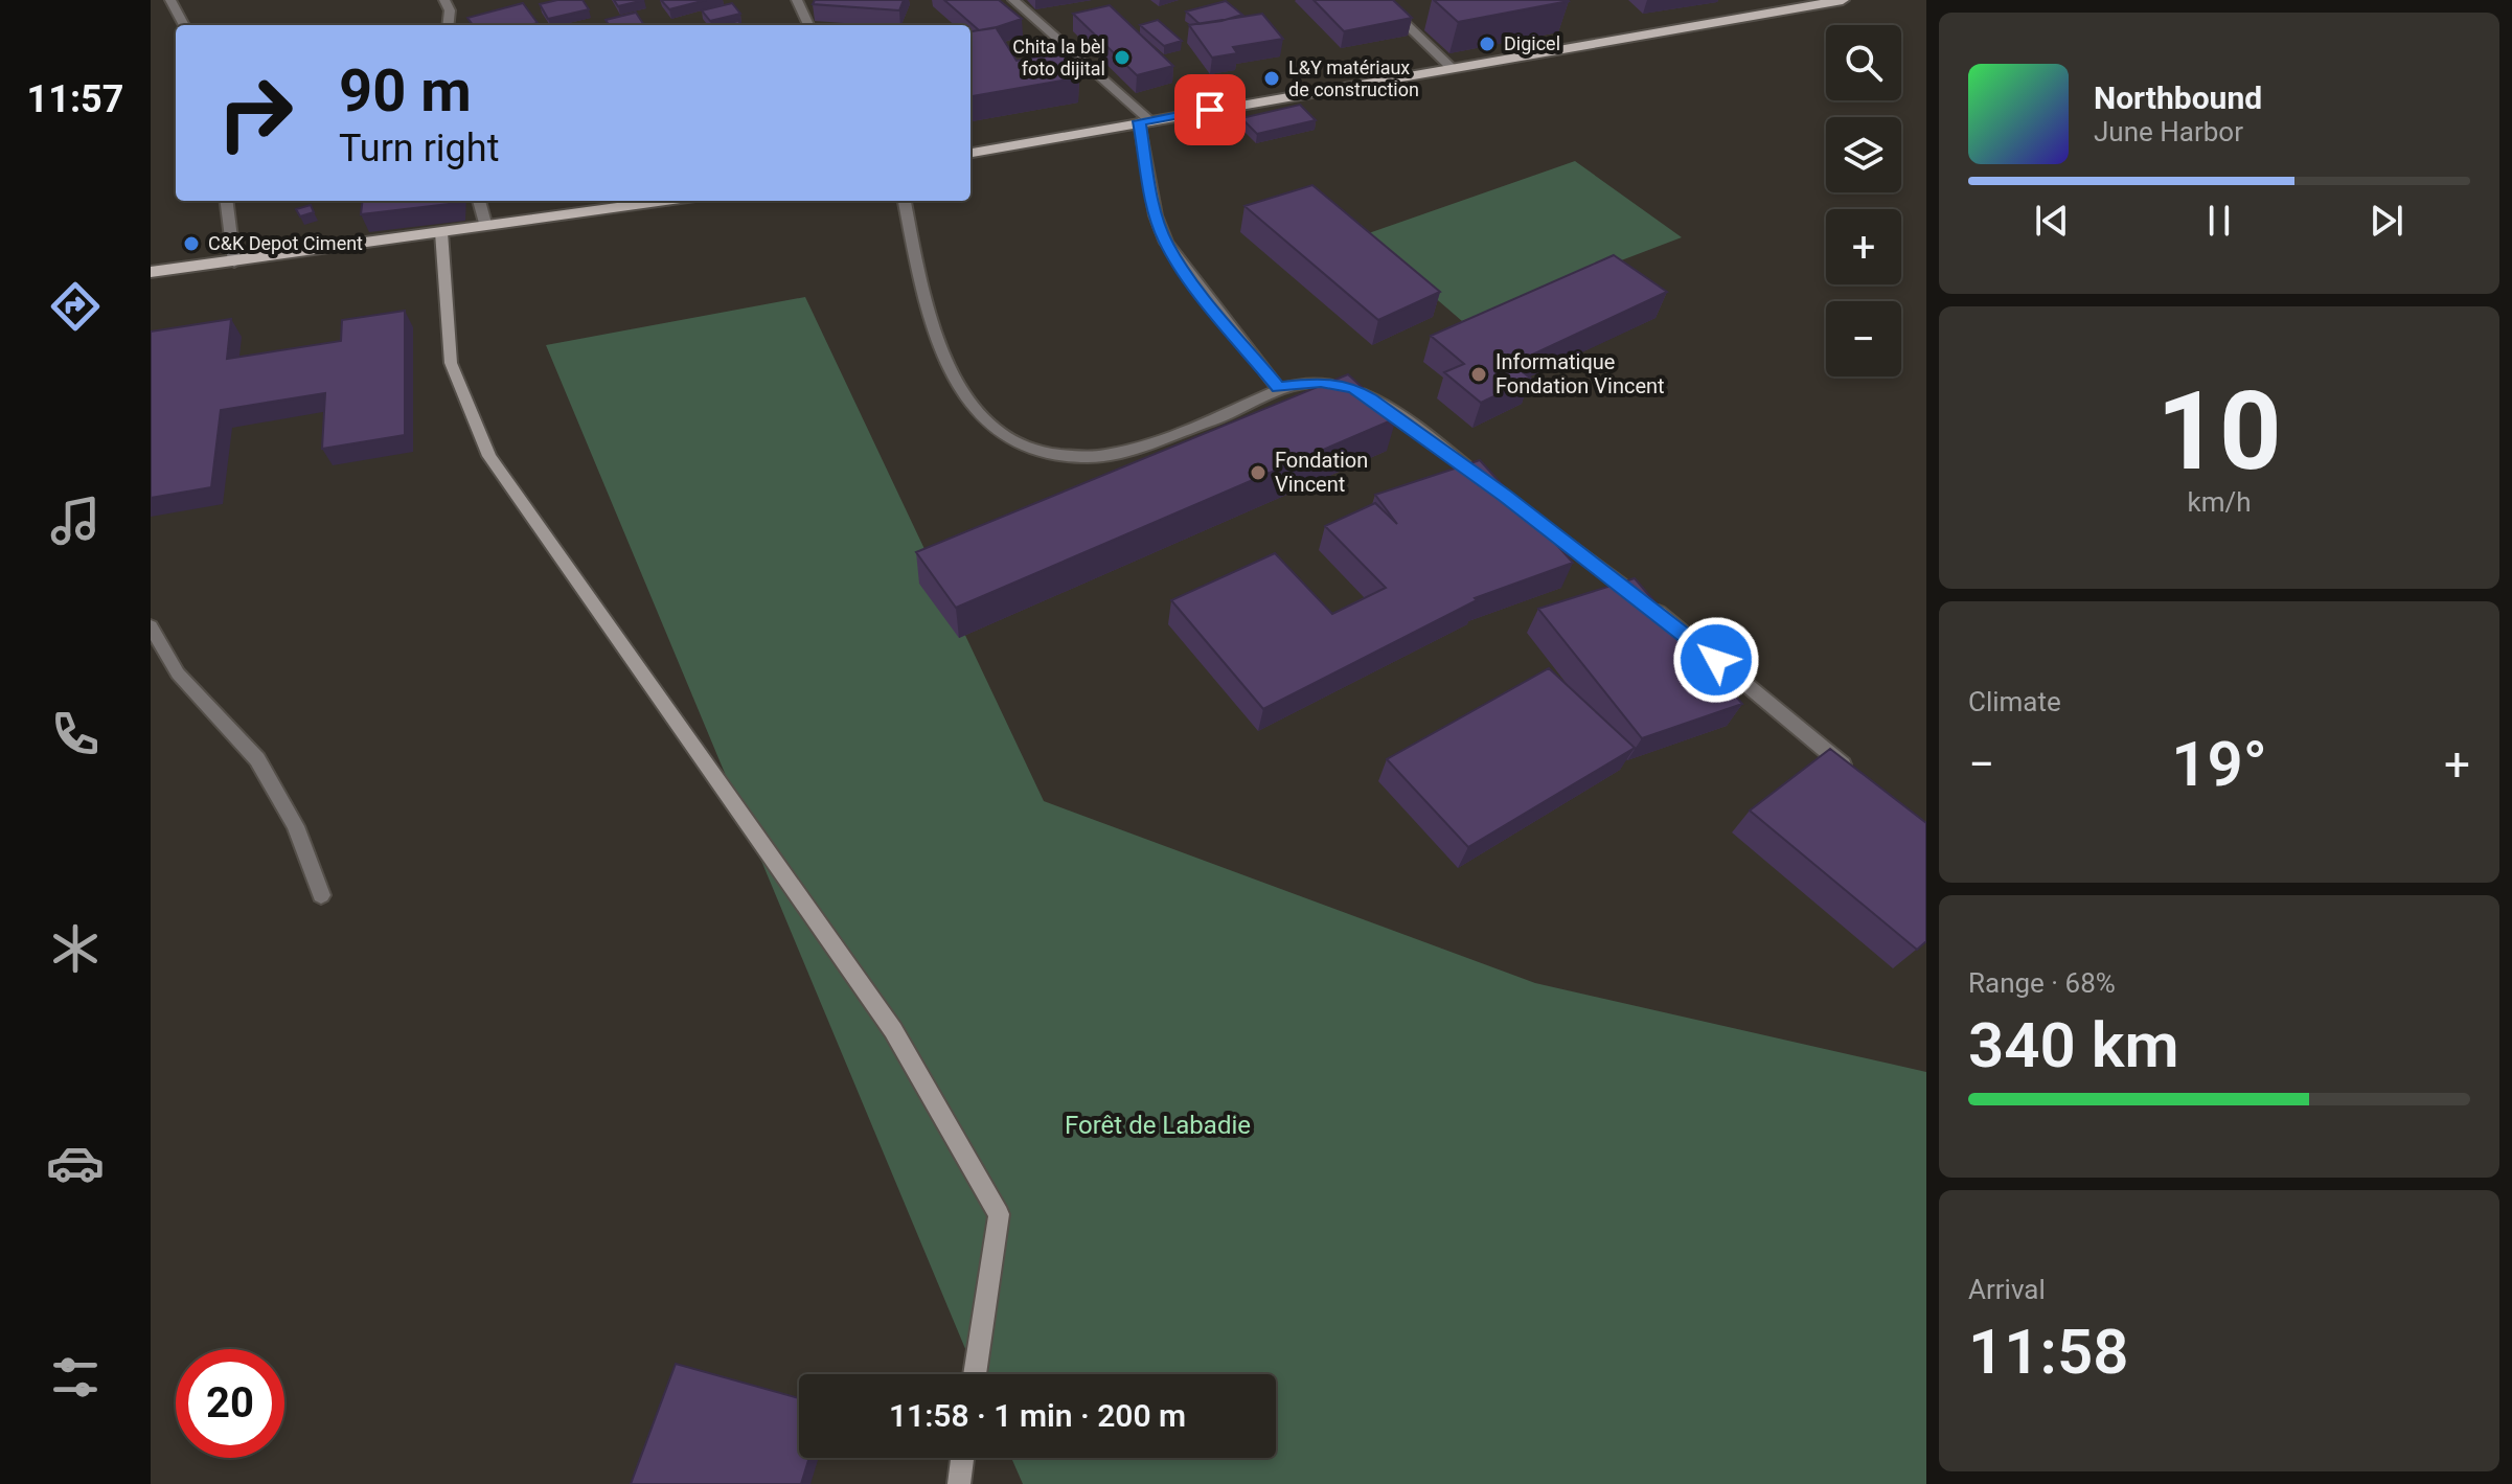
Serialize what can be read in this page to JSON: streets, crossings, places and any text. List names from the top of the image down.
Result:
{
  "parks": ["Forêt de Labadie"],
  "places": [
    "Digicel",
    "Chita la bèl foto dijital",
    "L&Y matériaux de construction",
    "C&K Depot Ciment",
    "Informatique Fondation Vincent",
    "Fondation Vincent"
  ],
  "page": {
    "tabs": "11:57",
    "map_buttons": ["+", "−"],
    "turn": ["90 m", "Turn right"],
    "song": ["Northbound", "June Harbor"],
    "tile": [
      ["10", "km/h"],
      "Climate",
      ["Range · 68%", "340 km"],
      ["Arrival", "11:58"]
    ],
    "heat": ["−", "19°", "+"],
    "limit": "20",
    "trip": "11:58 · 1 min · 200 m"
  }
}
